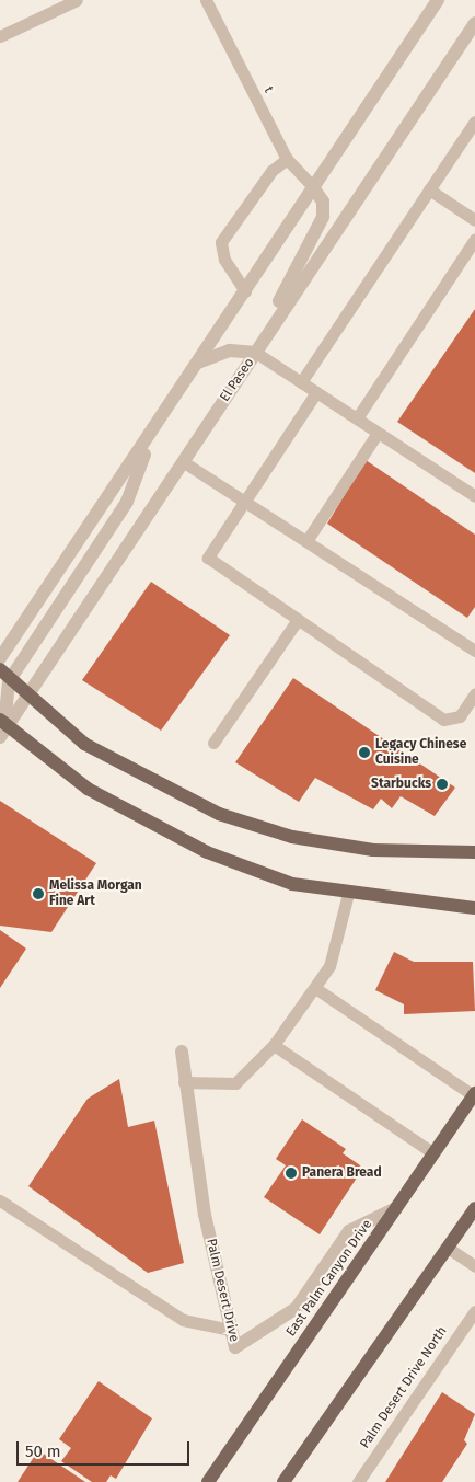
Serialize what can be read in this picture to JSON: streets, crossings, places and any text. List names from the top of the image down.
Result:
{
  "streets": {
    "main road": ["East Palm Canyon Drive"],
    "street": ["El Paseo", "Palm Desert Drive"],
    "lane": ["t", "Palm Desert Drive North"]
  },
  "crossings": [
    ["East Palm Canyon Drive", "Palm Desert Drive"]
  ],
  "places": [
    "Legacy Chinese Cuisine",
    "Starbucks",
    "Melissa Morgan Fine Art",
    "Panera Bread"
  ],
  "scale_bar": "50 m"
}
